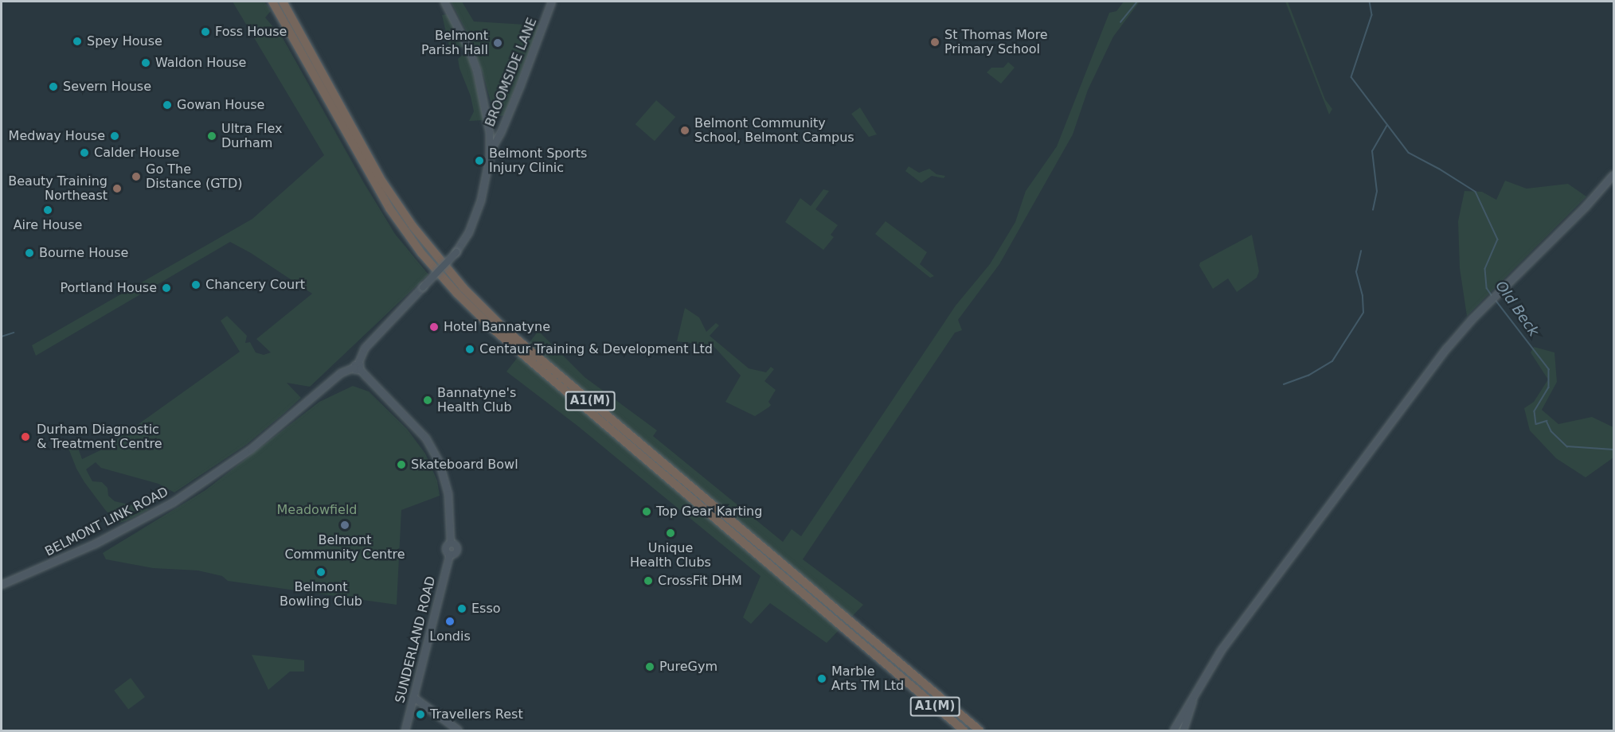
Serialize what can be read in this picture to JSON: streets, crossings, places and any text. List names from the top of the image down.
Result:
{
  "streets": {
    "highway": ["A1(M)"],
    "street": ["BROOMSIDE LANE", "BELMONT LINK ROAD", "SUNDERLAND ROAD"]
  },
  "crossings": [
    ["BELMONT LINK ROAD", "SUNDERLAND ROAD"]
  ],
  "water": ["Old Beck"],
  "parks": ["Meadowfield"],
  "places": [
    "Foss House",
    "Spey House",
    "St Thomas More Primary School",
    "Belmont Parish Hall",
    "Waldon House",
    "Severn House",
    "Gowan House",
    "Belmont Community School, Belmont Campus",
    "Medway House",
    "Ultra Flex Durham",
    "Calder House",
    "Belmont Sports Injury Clinic",
    "Go The Distance (GTD)",
    "Beauty Training Northeast",
    "Aire House",
    "Bourne House",
    "Chancery Court",
    "Portland House",
    "Hotel Bannatyne",
    "Centaur Training & Development Ltd",
    "Bannatyne's Health Club",
    "Durham Diagnostic & Treatment Centre",
    "Skateboard Bowl",
    "Top Gear Karting",
    "Belmont Community Centre",
    "Unique Health Clubs",
    "Belmont Bowling Club",
    "CrossFit DHM",
    "Esso",
    "Londis",
    "PureGym",
    "Marble Arts TM Ltd",
    "Travellers Rest"
  ]
}
